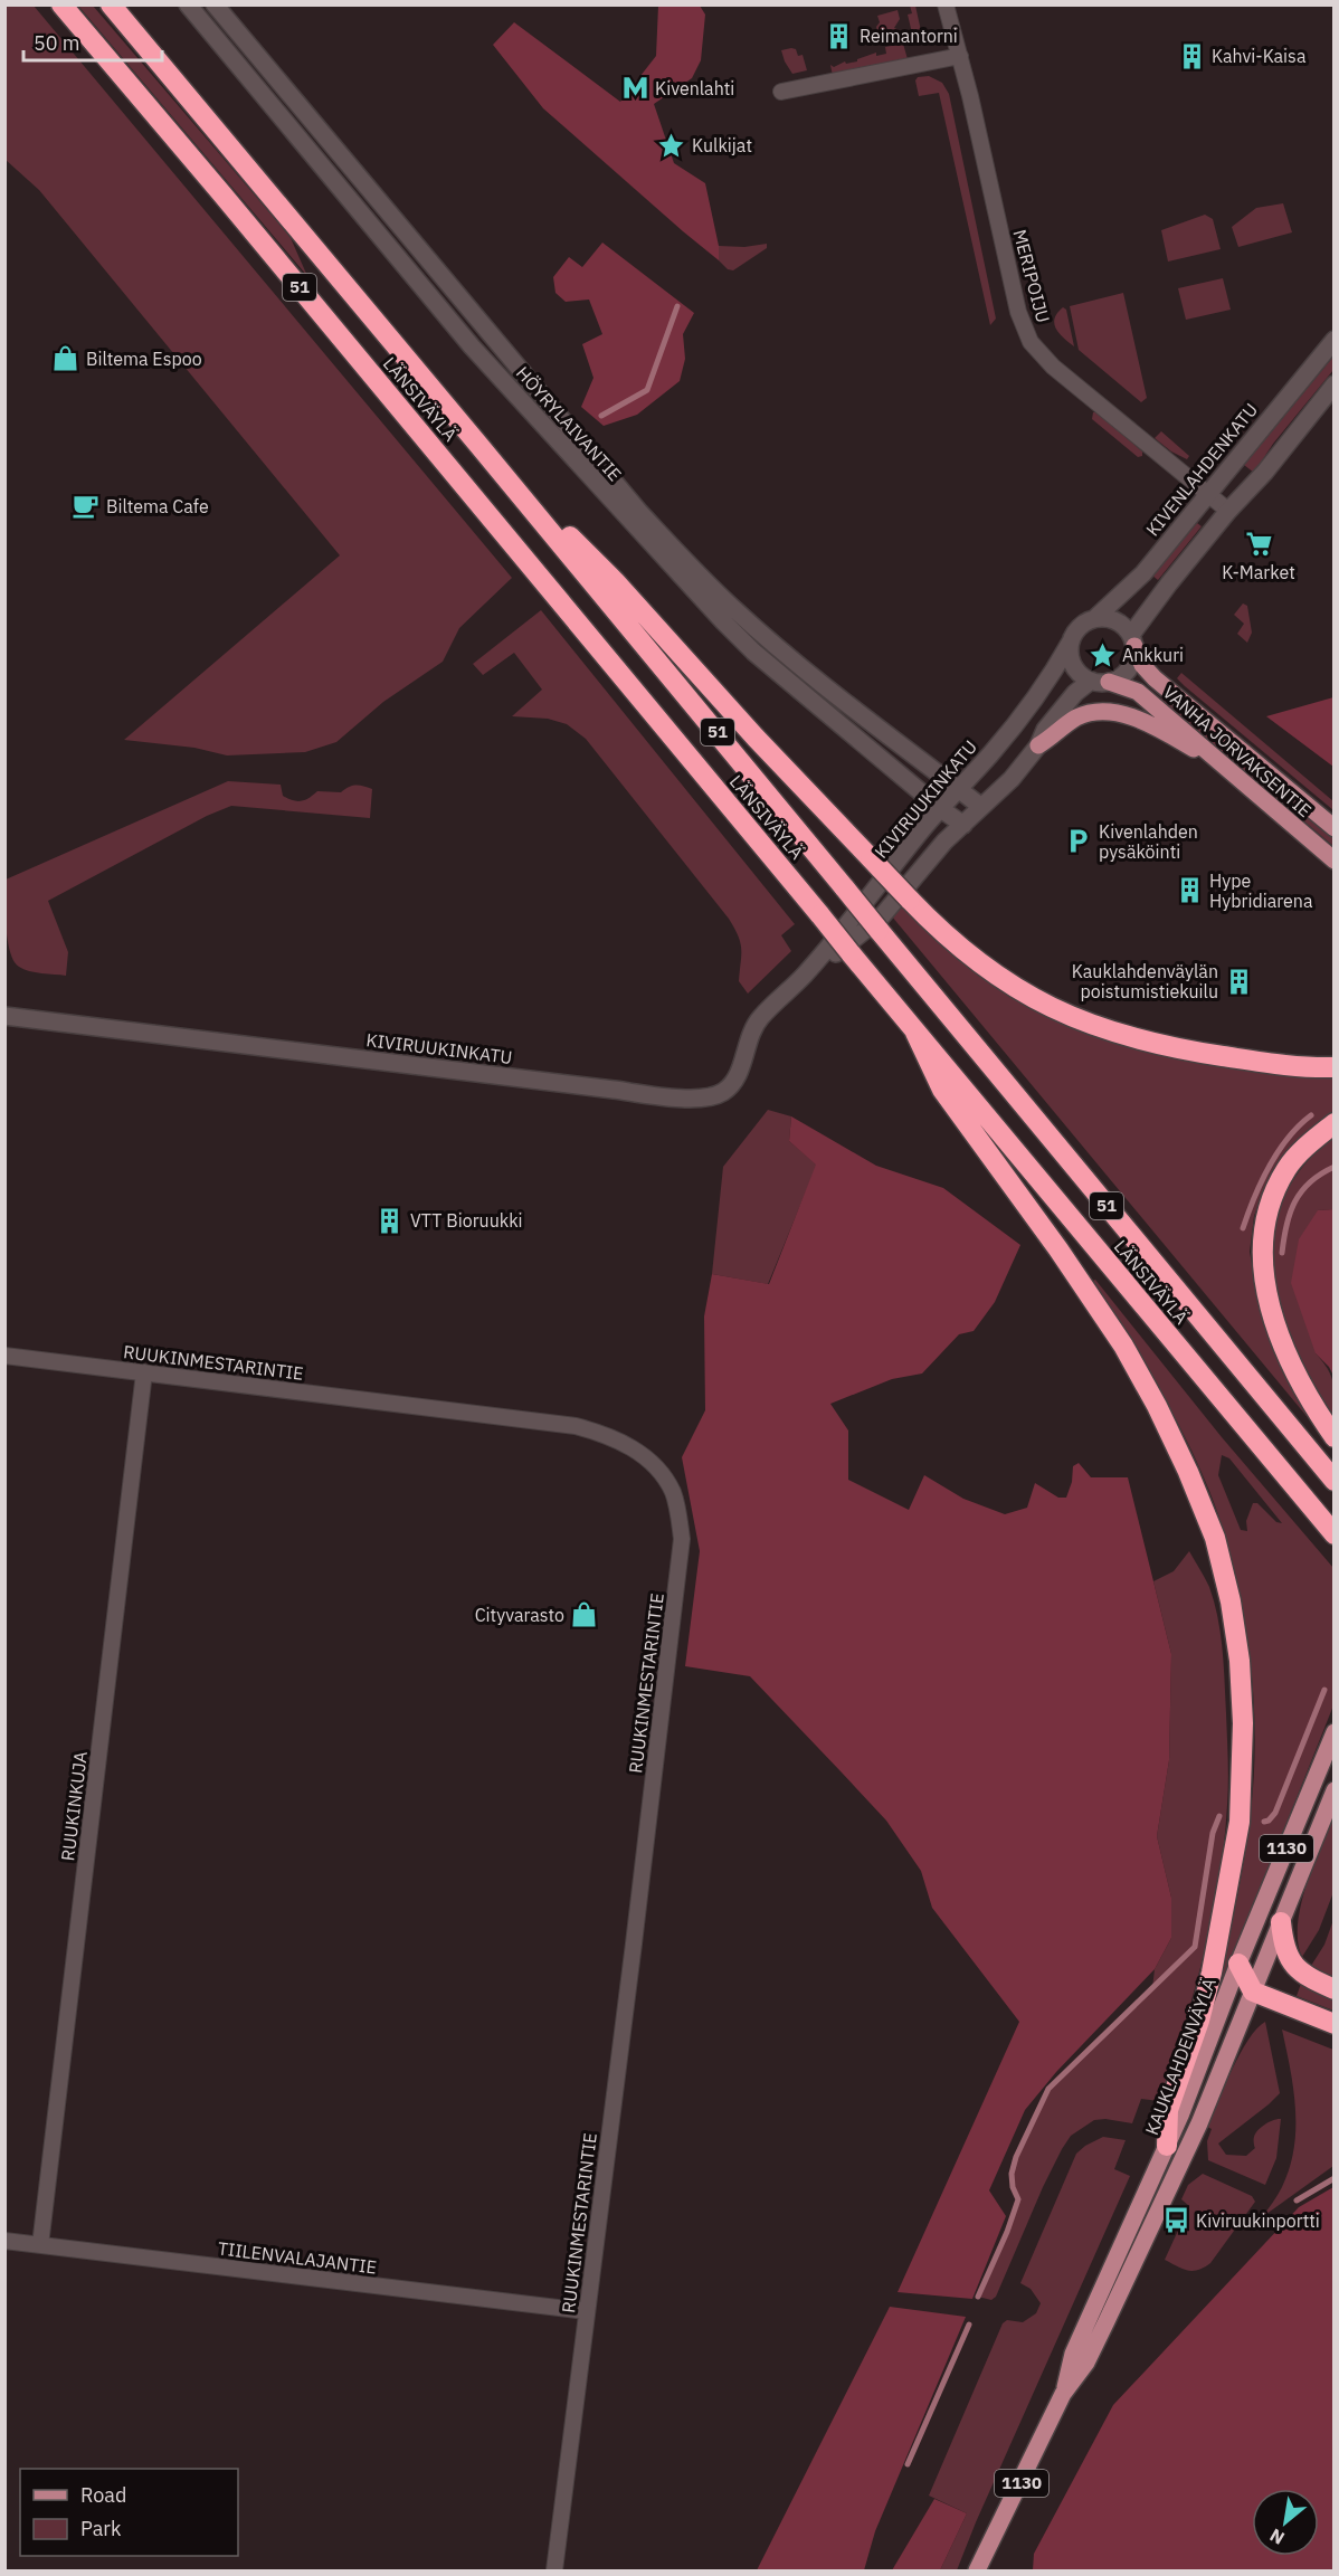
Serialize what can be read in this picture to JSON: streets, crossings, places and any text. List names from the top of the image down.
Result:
{
  "streets": {
    "highway": ["51", "LÄNSIVÄYLÄ"],
    "main road": ["VANHA JORVAKSENTIE", "1130", "KAUKLAHDENVÄYLÄ"],
    "street": [
      "MERIPOIJU",
      "HÖYRYLAIVANTIE",
      "KIVENLAHDENKATU",
      "KIVIRUUKINKATU",
      "RUUKINMESTARINTIE",
      "RUUKINKUJA",
      "TIILENVALAJANTIE"
    ]
  },
  "crossings": [
    ["MERIPOIJU", "KIVENLAHDENKATU"],
    ["HÖYRYLAIVANTIE", "KIVIRUUKINKATU"],
    ["KIVENLAHDENKATU", "VANHA JORVAKSENTIE"],
    ["KIVENLAHDENKATU", "KIVIRUUKINKATU"],
    ["VANHA JORVAKSENTIE", "KIVIRUUKINKATU"],
    ["RUUKINMESTARINTIE", "RUUKINKUJA"],
    ["RUUKINMESTARINTIE", "TIILENVALAJANTIE"],
    ["RUUKINKUJA", "TIILENVALAJANTIE"]
  ],
  "places": {
    "building": [
      "Reimantorni",
      "Kahvi-Kaisa",
      "Hype Hybridiarena",
      "Kauklahdenväylän poistumistiekuilu",
      "VTT Bioruukki"
    ],
    "metro station": ["Kivenlahti"],
    "place": ["Kulkijat", "Ankkuri"],
    "shop": ["Biltema Espoo", "Cityvarasto"],
    "cafe": ["Biltema Cafe"],
    "supermarket": ["K-Market"],
    "parking": ["Kivenlahden pysäköinti"],
    "bus stop": ["Kiviruukinportti"]
  },
  "legend": ["Road", "Park"],
  "scale_bar": "50 m",
  "north": "bottom left"
}
